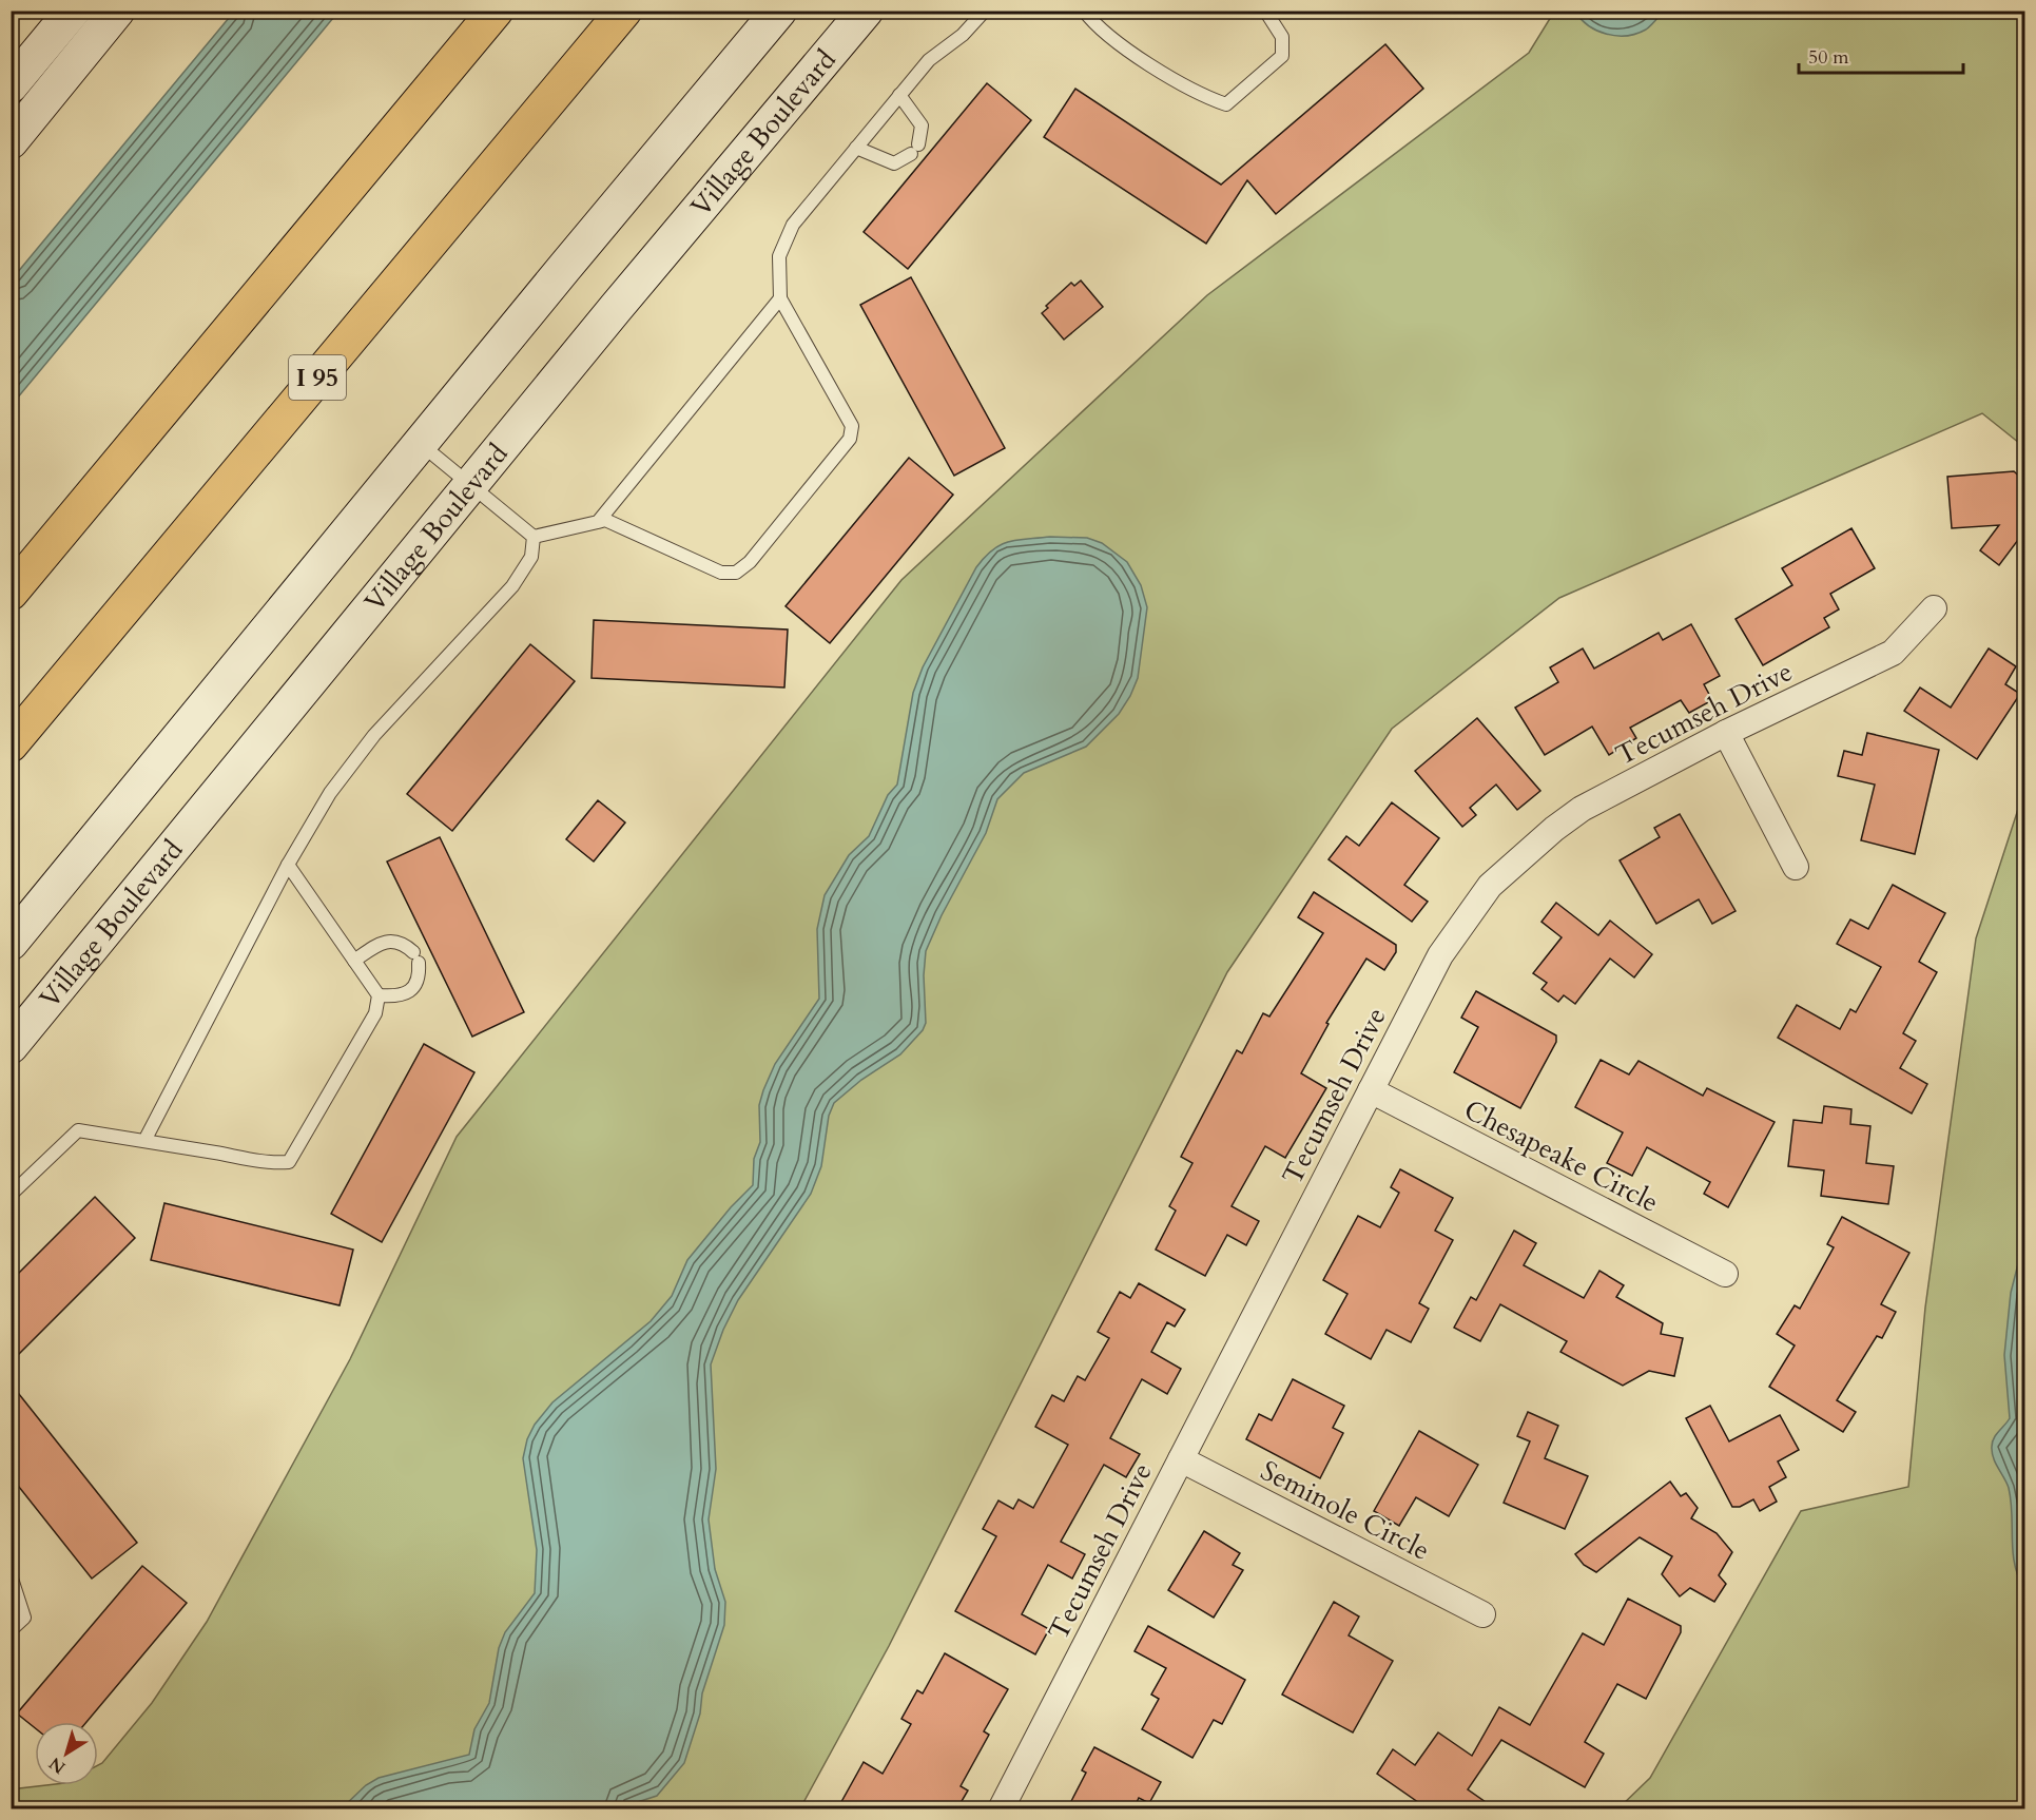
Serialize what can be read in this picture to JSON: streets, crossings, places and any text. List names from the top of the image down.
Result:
{
  "streets": {
    "highway": ["I 95"],
    "street": [
      "Village Boulevard",
      "Tecumseh Drive",
      "Chesapeake Circle",
      "Seminole Circle"
    ]
  },
  "crossings": [
    ["Tecumseh Drive", "Chesapeake Circle"],
    ["Tecumseh Drive", "Seminole Circle"]
  ],
  "scale_bar": "50 m",
  "north": "bottom left"
}
